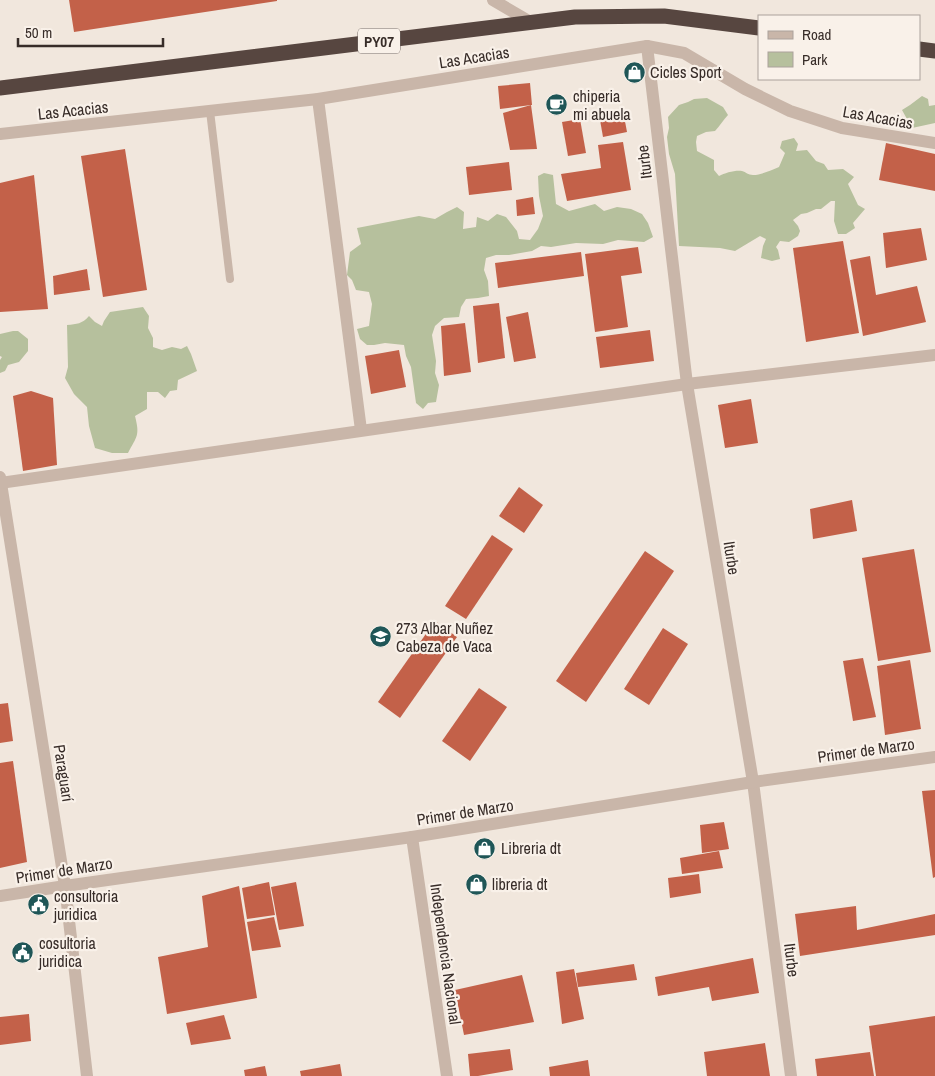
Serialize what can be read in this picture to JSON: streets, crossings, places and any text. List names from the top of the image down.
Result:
{
  "streets": {
    "highway": ["PY07"],
    "street": [
      "Las Acacias",
      "Iturbe",
      "Primer de Marzo",
      "Paraguarí",
      "Independencia Nacional"
    ]
  },
  "crossings": [
    ["Las Acacias", "Iturbe"],
    ["Iturbe", "Primer de Marzo"],
    ["Primer de Marzo", "Paraguarí"],
    ["Primer de Marzo", "Independencia Nacional"]
  ],
  "places": {
    "shop": ["Cicles Sport", "Libreria dt", "libreria dt"],
    "cafe": ["chiperia mi abuela"],
    "school or university": ["273 Albar Nuñez Cabeza de Vaca"],
    "public building": ["consultoria juridica", "cosultoria juridica"]
  },
  "legend": ["Road", "Park"],
  "scale_bar": "50 m"
}
